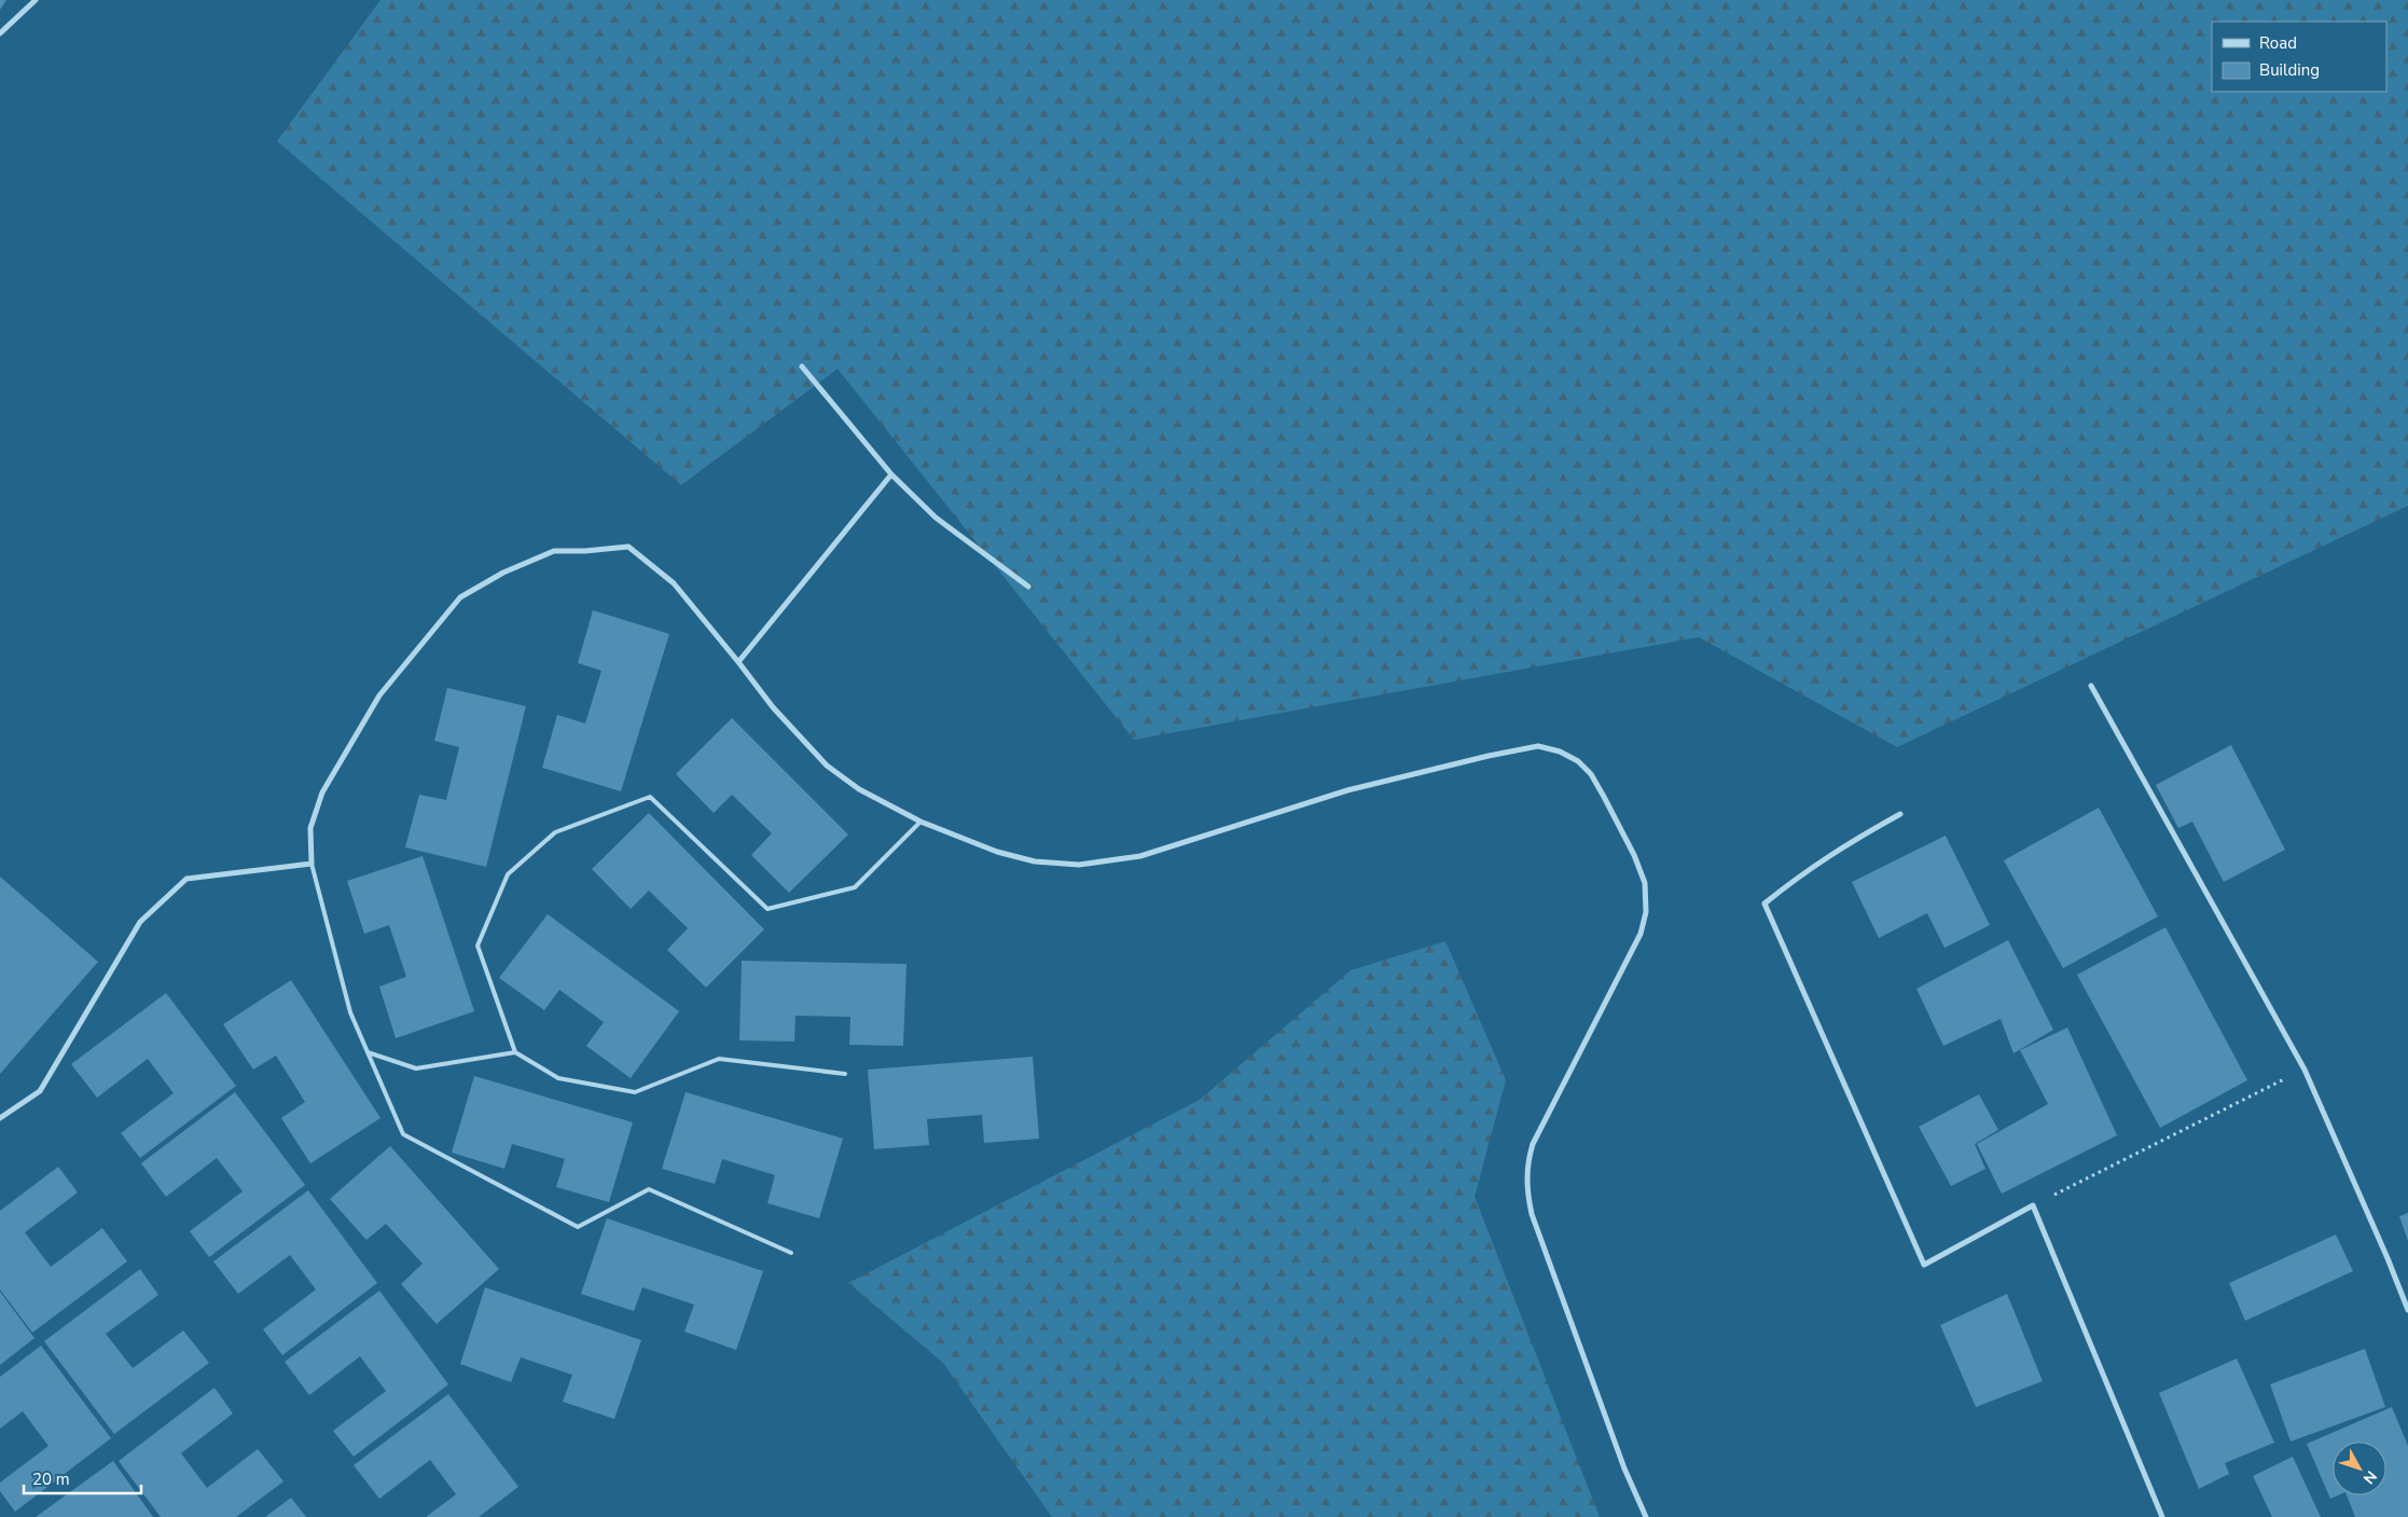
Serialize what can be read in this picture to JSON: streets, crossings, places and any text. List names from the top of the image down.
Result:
{
  "legend": ["Road", "Building"],
  "scale_bar": "20 m",
  "north": "bottom right"
}
